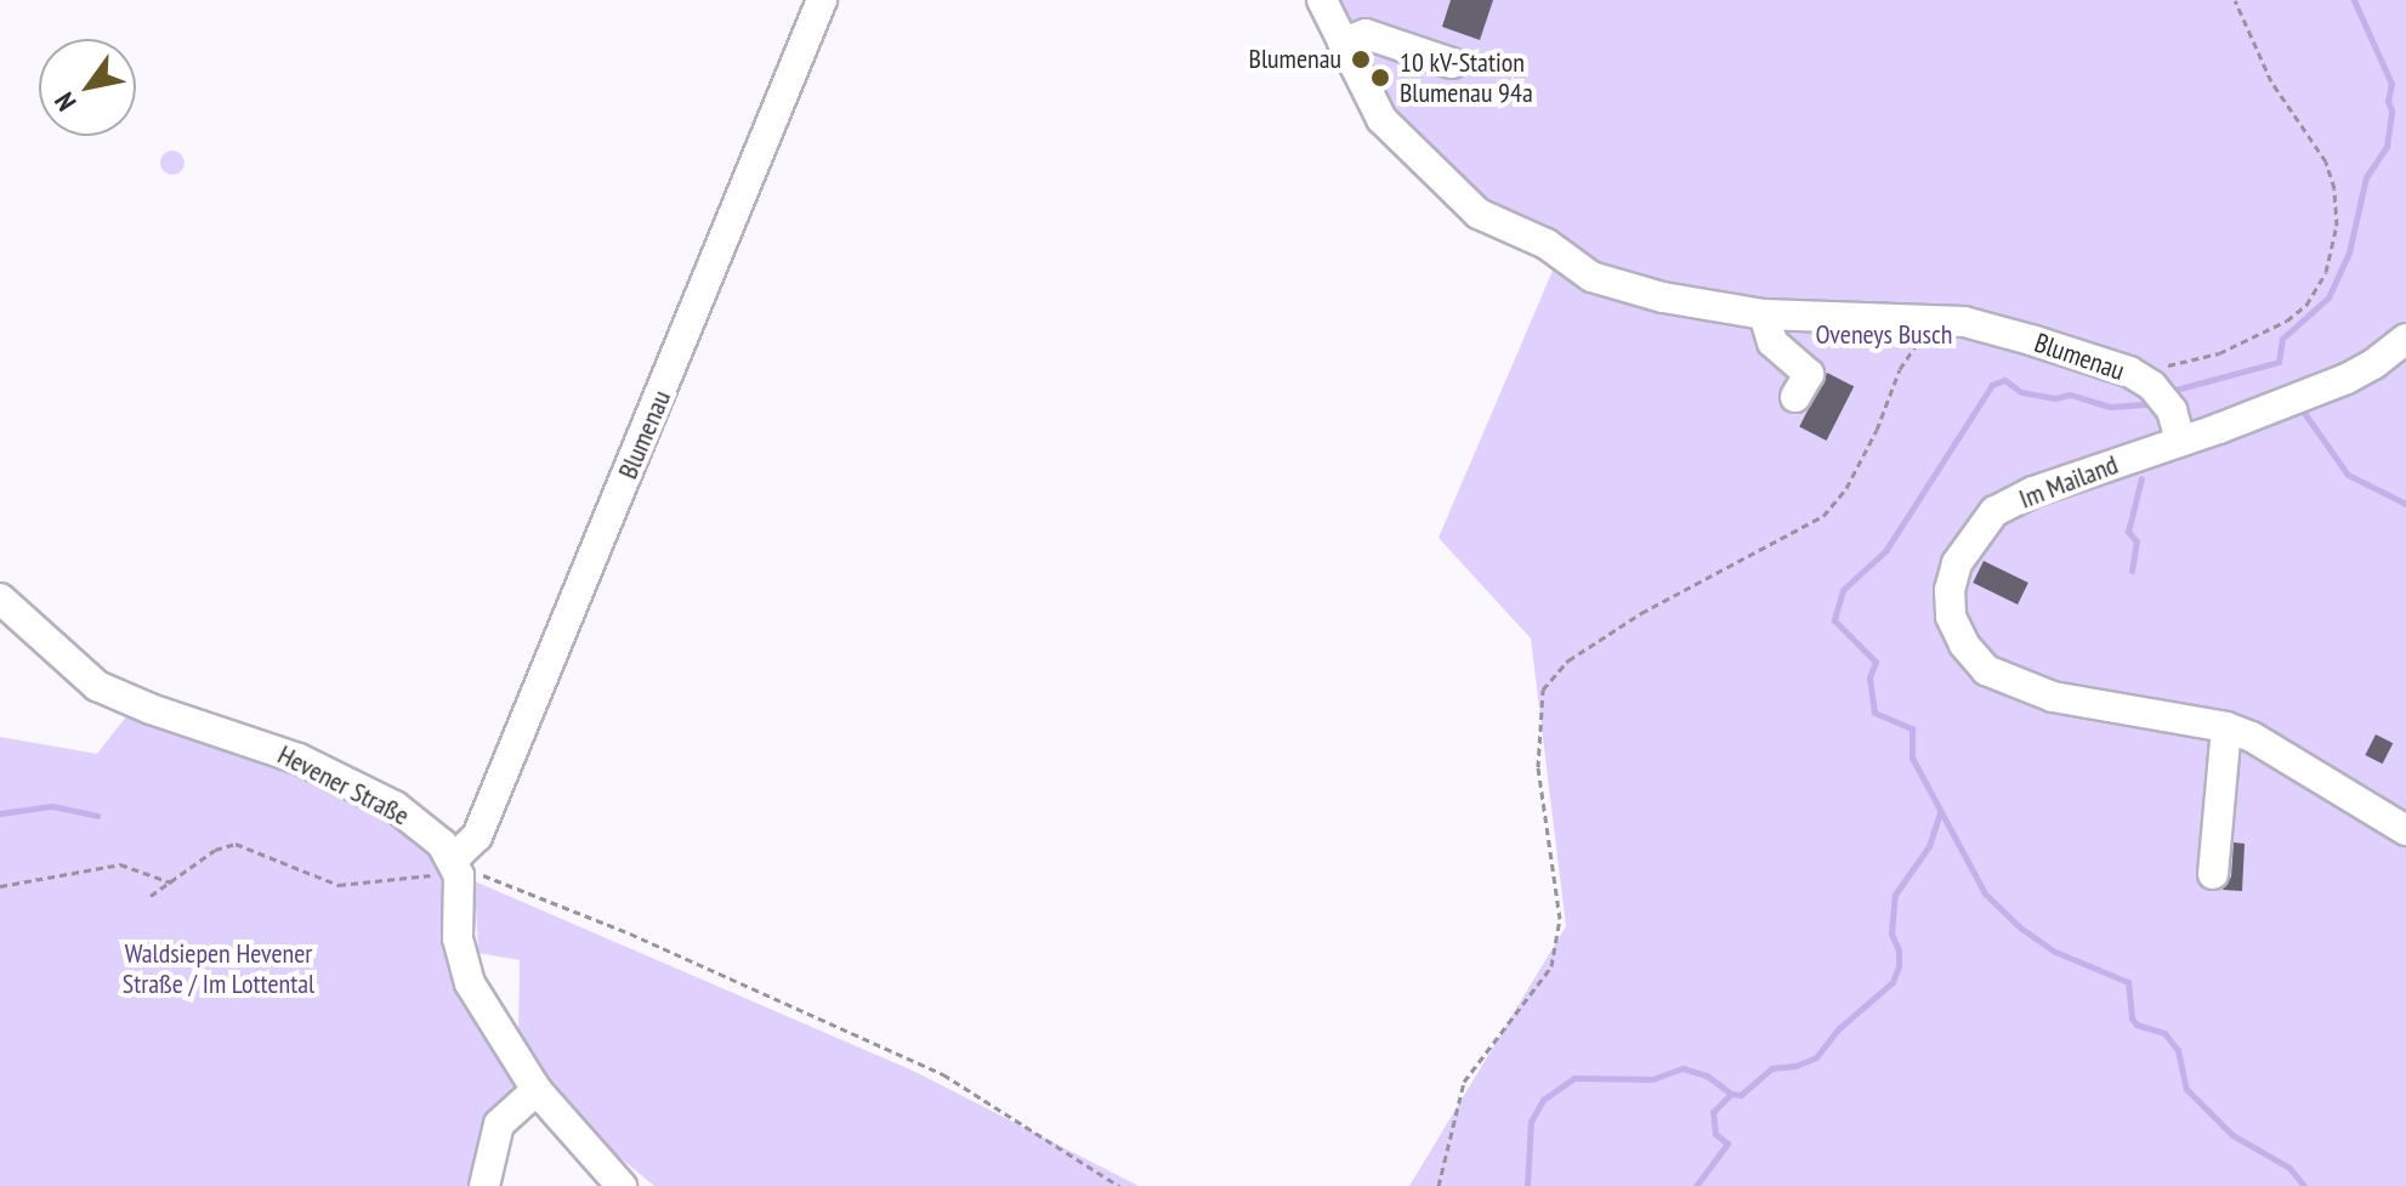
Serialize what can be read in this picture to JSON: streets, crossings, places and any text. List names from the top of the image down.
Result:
{
  "streets": {
    "street": ["Blumenau", "Im Mailand", "Hevener Straße"]
  },
  "crossings": [
    ["Blumenau", "Im Mailand"],
    ["Blumenau", "Hevener Straße"]
  ],
  "parks": ["Oveneys Busch", "Waldsiepen Hevener Straße / Im Lottental"],
  "places": ["Blumenau", "10 kV-Station Blumenau 94a"],
  "north": "bottom left"
}
